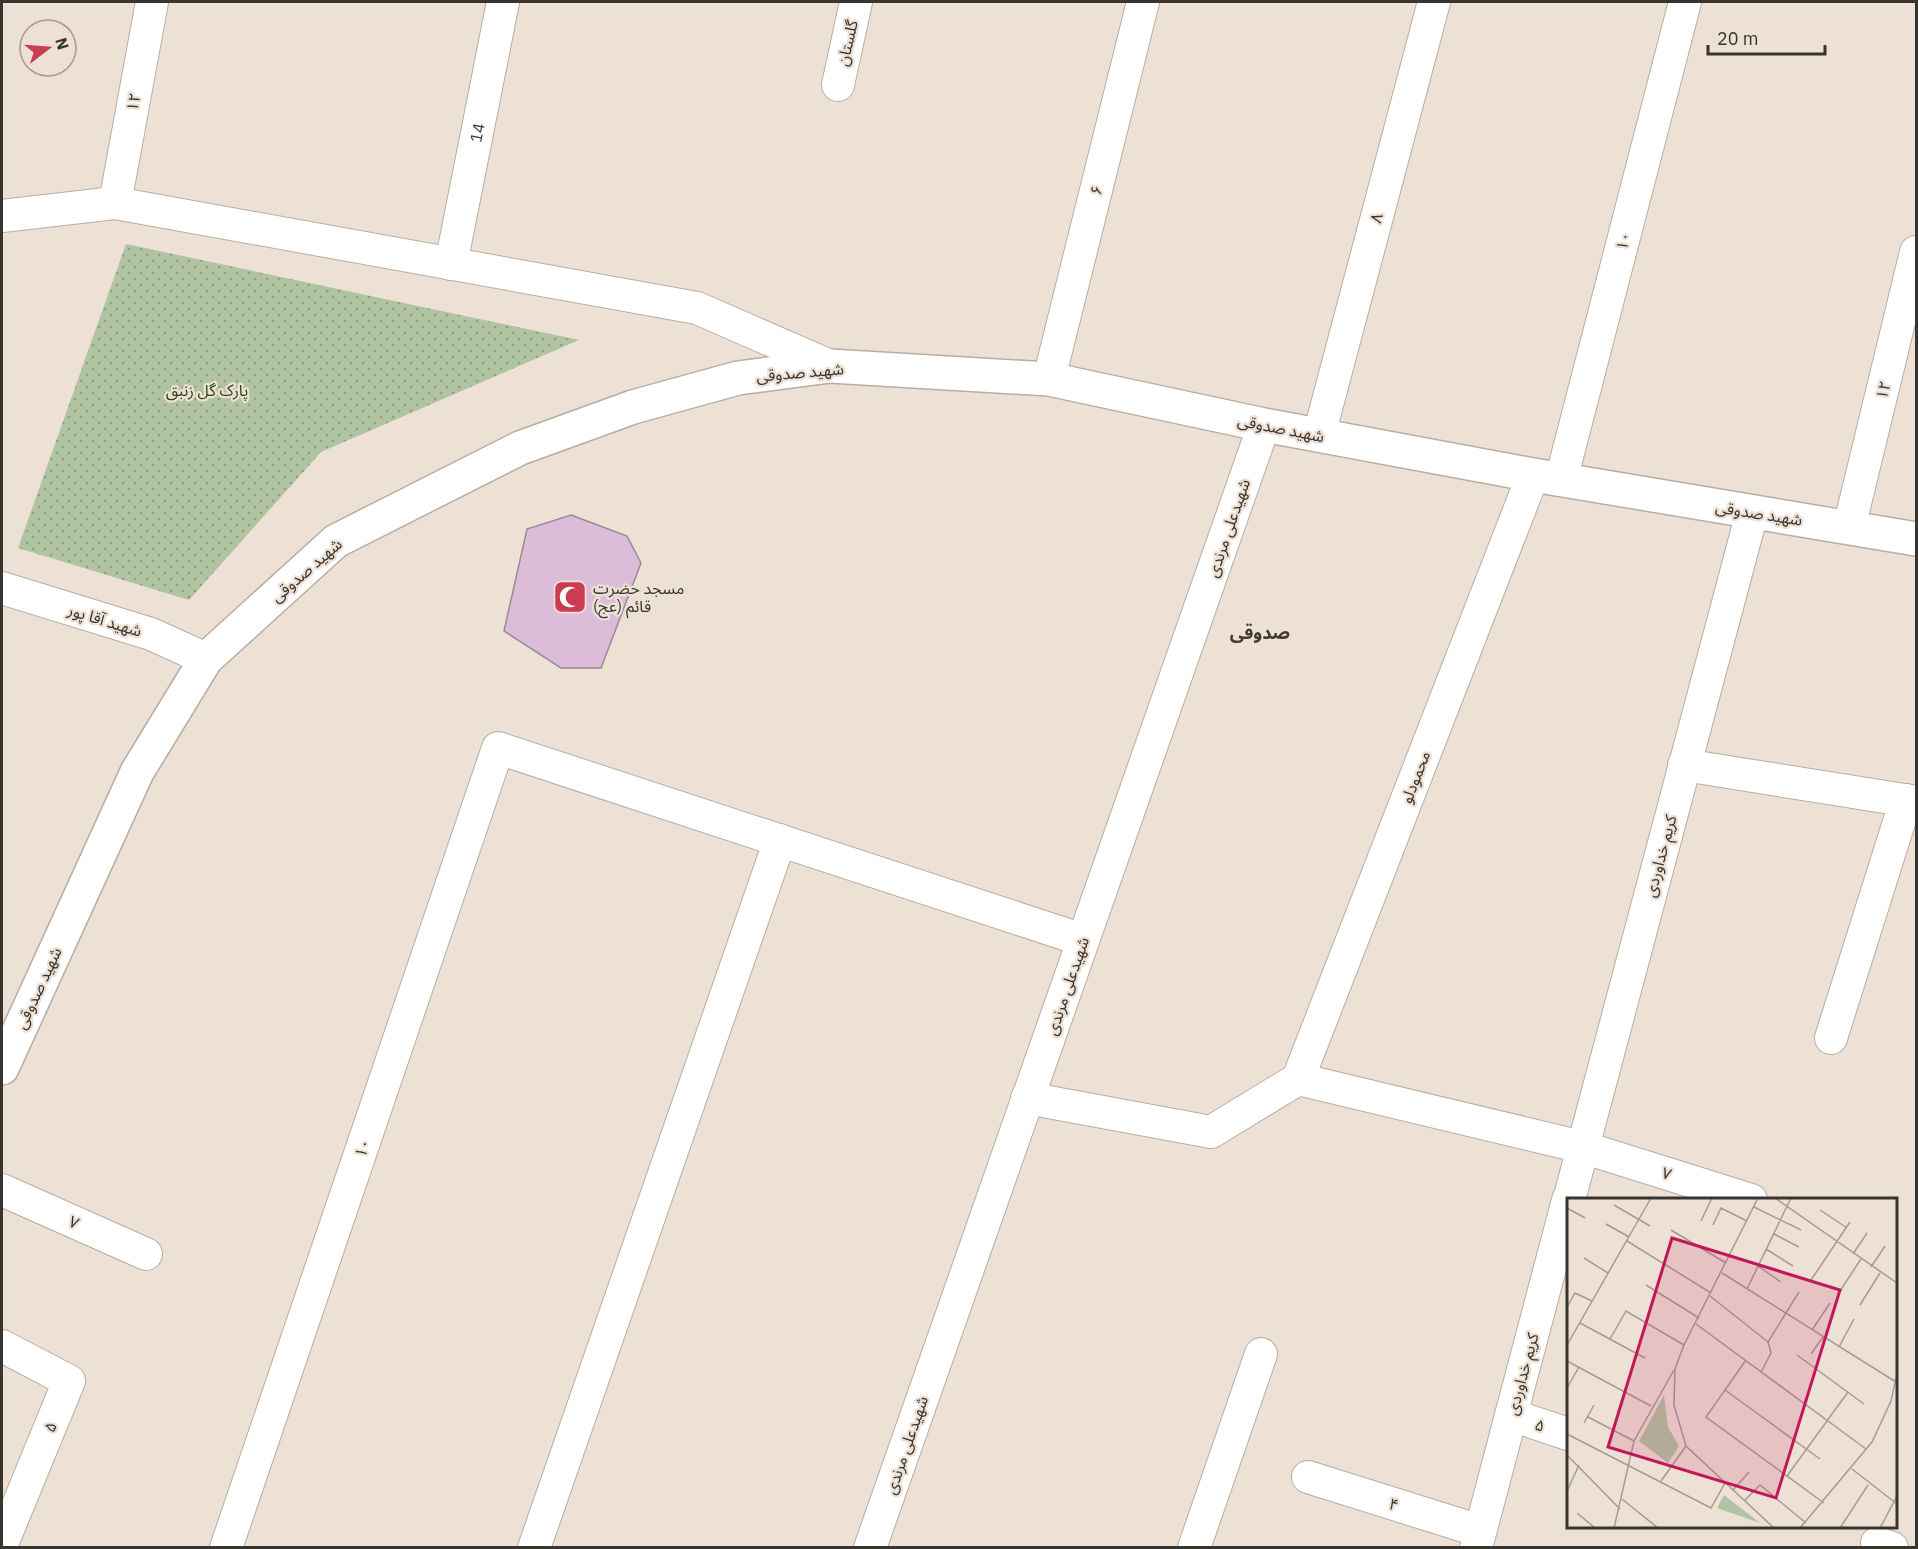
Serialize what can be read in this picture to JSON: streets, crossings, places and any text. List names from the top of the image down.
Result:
{
  "streets": {
    "main road": ["شهید صدوقی"],
    "street": [
      "گلستان",
      "۱۲",
      "14",
      "۶",
      "۸",
      "۱۰",
      "شهیدعلی مرندی",
      "شهید آقا پور",
      "محمودلو",
      "کریم خداوردی",
      "۷",
      "۵",
      "۴"
    ]
  },
  "crossings": [
    ["۱۲", "شهید صدوقی"],
    ["۶", "شهید صدوقی"],
    ["۸", "شهید صدوقی"],
    ["۱۰", "شهید صدوقی"],
    ["۱۰", "محمودلو"],
    ["شهید صدوقی", "شهیدعلی مرندی"],
    ["شهید صدوقی", "شهید آقا پور"],
    ["شهید صدوقی", "محمودلو"],
    ["شهید صدوقی", "کریم خداوردی"],
    ["محمودلو", "۷"],
    ["کریم خداوردی", "۷"],
    ["کریم خداوردی", "۵"],
    ["کریم خداوردی", "۴"]
  ],
  "districts": ["صدوقی"],
  "parks": ["پارک گل زنبق"],
  "places": {
    "mosque": ["مسجد حضرت قائم (عج)"]
  },
  "scale_bar": "20 m",
  "north": "right"
}
